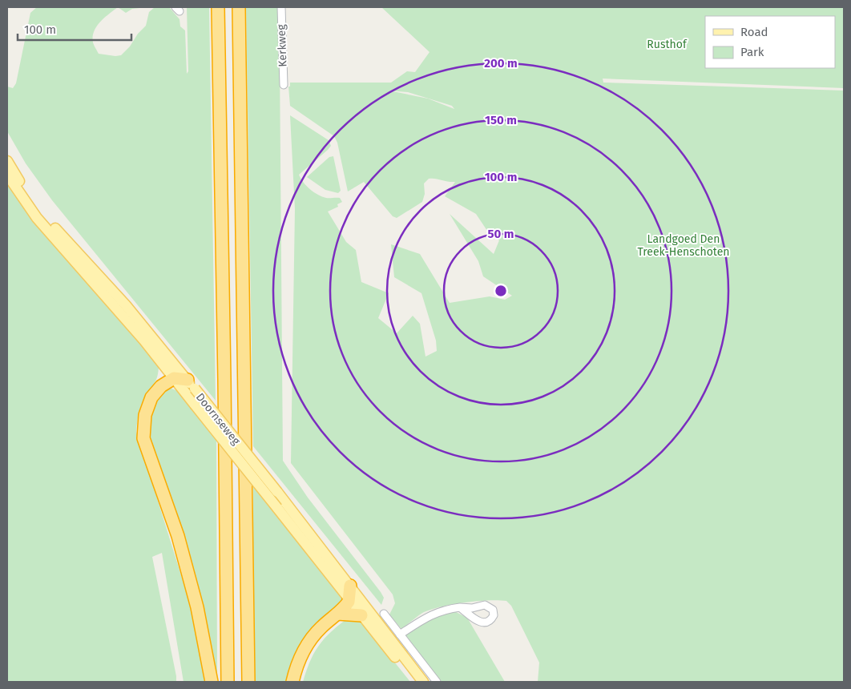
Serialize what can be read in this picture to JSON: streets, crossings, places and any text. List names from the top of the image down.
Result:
{
  "streets": {
    "main road": ["Doornseweg"],
    "street": ["Kerkweg"]
  },
  "parks": ["Rusthof", "Landgoed Den Treek-Henschoten"],
  "legend": ["Road", "Park"],
  "scale_bar": "100 m",
  "rings": [
    "200 m",
    "150 m",
    "100 m",
    "50 m"
  ]
}
